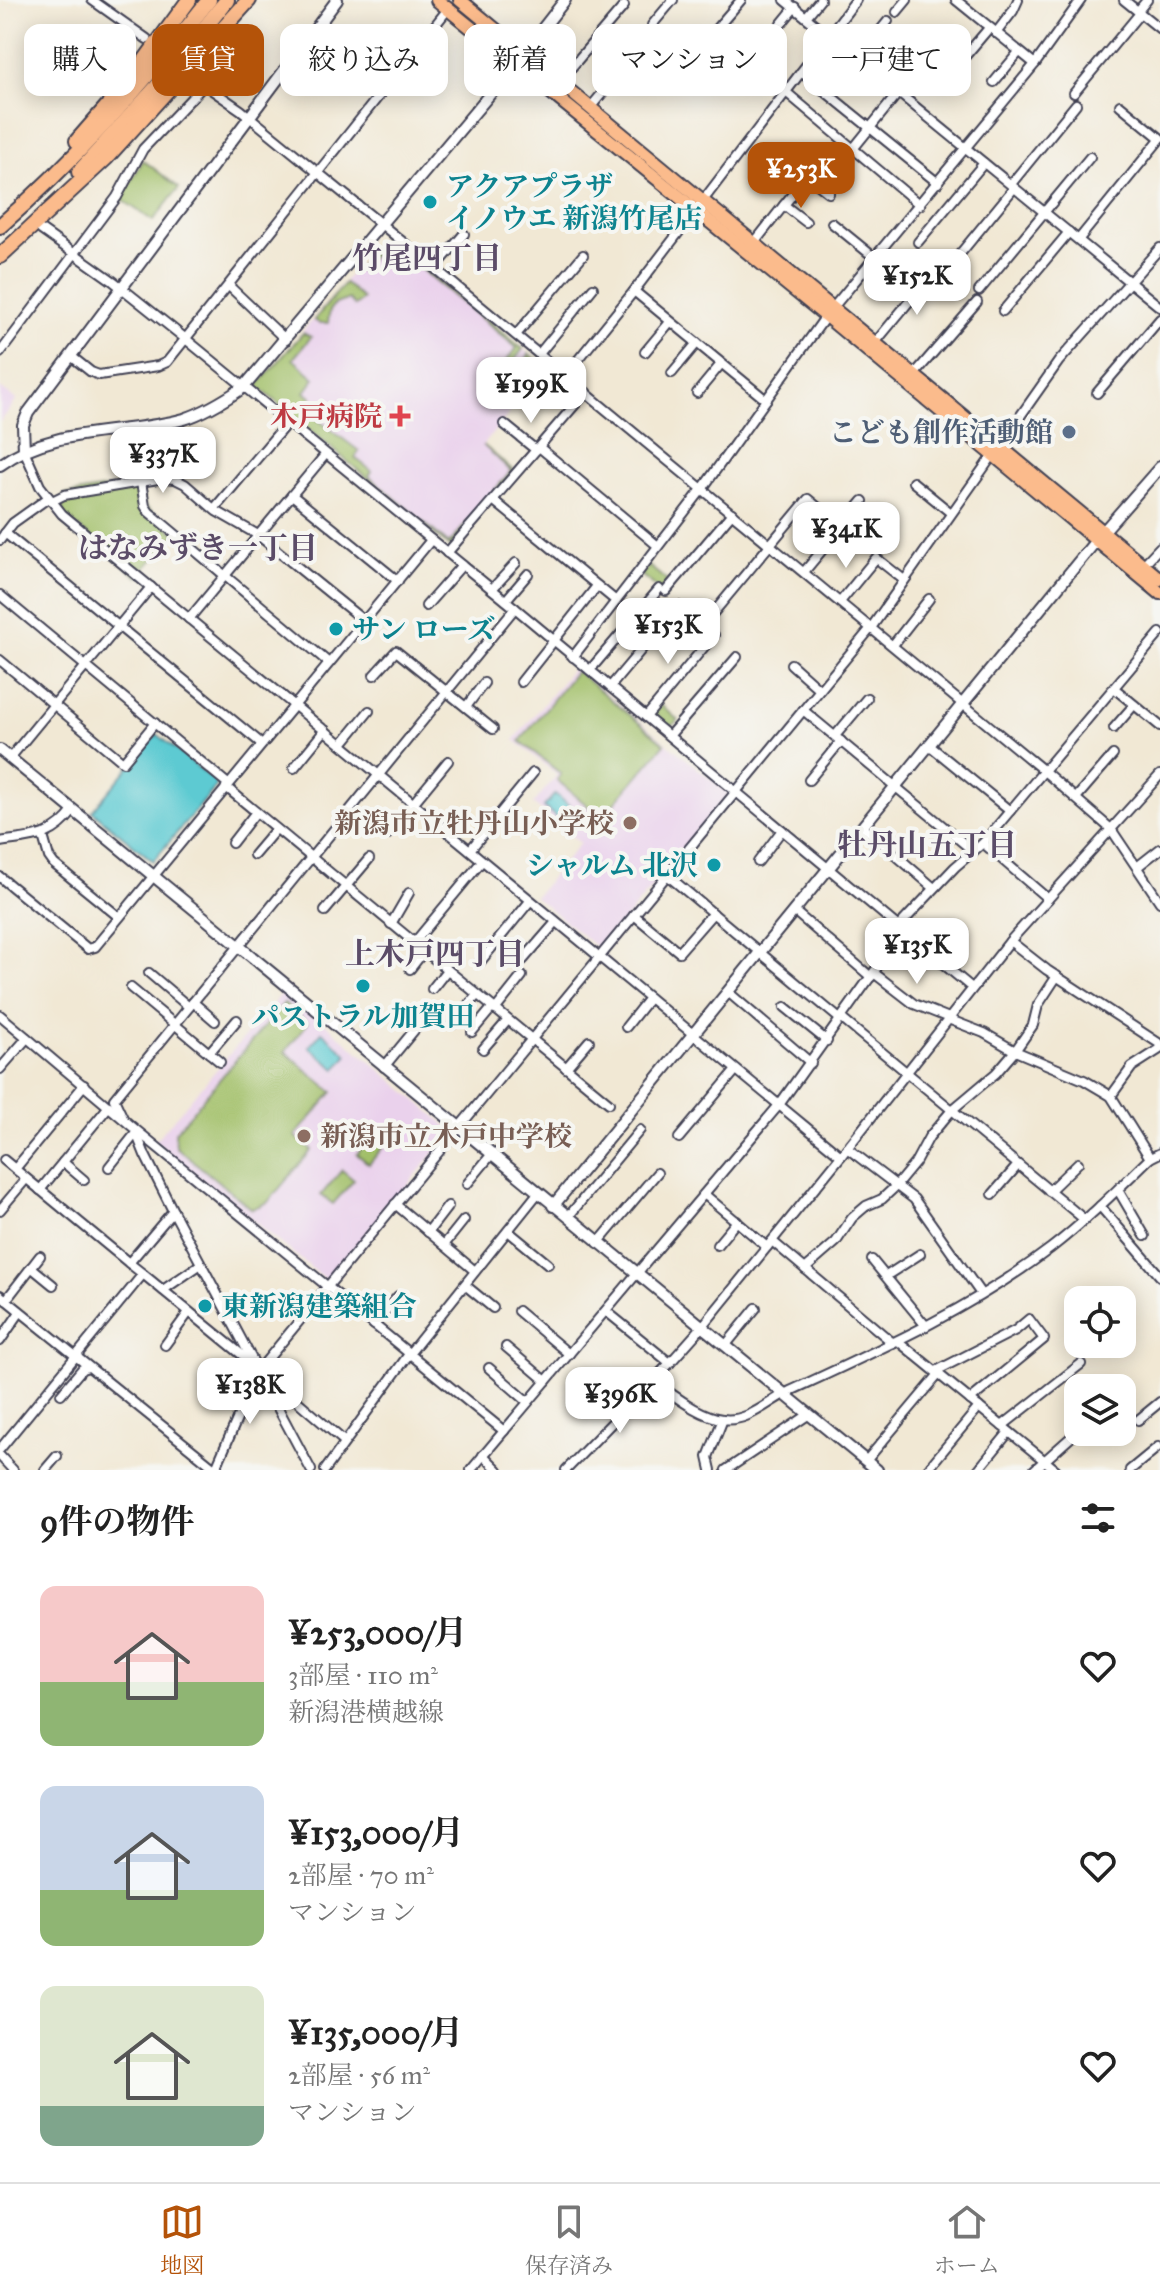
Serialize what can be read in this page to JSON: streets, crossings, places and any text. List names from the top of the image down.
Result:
{
  "districts": [
    "竹尾四丁目",
    "はなみずき一丁目",
    "牡丹山五丁目",
    "上木戸四丁目"
  ],
  "places": {
    "other": [
      "アクアプラザ イノウエ 新潟竹尾店",
      "こども創作活動館",
      "サン ローズ",
      "新潟市立牡丹山小学校",
      "シャルム 北沢",
      "パストラル加賀田",
      "新潟市立木戸中学校",
      "東新潟建築組合"
    ],
    "health": ["木戸病院"]
  },
  "page": {
    "chip": [
      "購入",
      "賃貸",
      "絞り込み",
      "新着",
      "マンション",
      "一戸建て"
    ],
    "price": [
      "¥253K",
      "¥152K",
      "¥199K",
      "¥337K",
      "¥341K",
      "¥153K",
      "¥135K",
      "¥138K",
      "¥396K"
    ],
    "heading": "9件の物件",
    "list": [
      {
        "name": "¥253,000/月",
        "note": "3部屋 · 110 m² · 新潟港横越線"
      },
      {
        "name": "¥153,000/月",
        "note": "2部屋 · 70 m² · マンション"
      },
      {
        "name": "¥135,000/月",
        "note": "2部屋 · 56 m² · マンション"
      }
    ],
    "tabs": ["地図", "保存済み", "ホーム"]
  }
}
